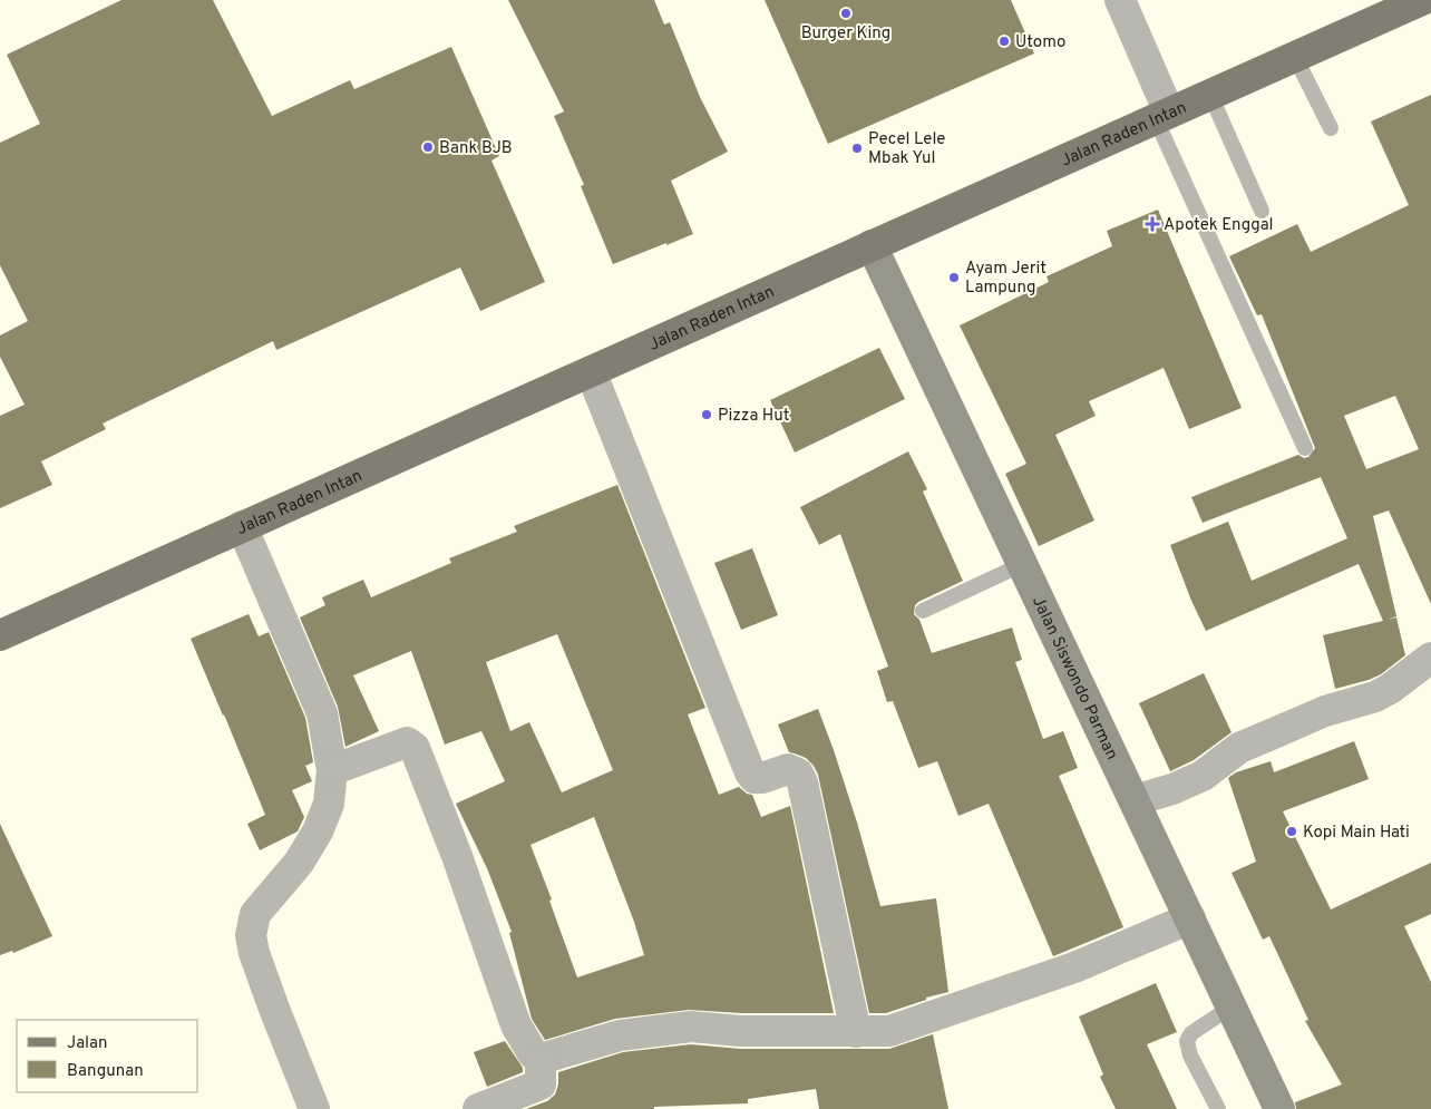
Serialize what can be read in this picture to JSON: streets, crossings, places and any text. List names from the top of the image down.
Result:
{
  "streets": {
    "main road": ["Jalan Raden Intan"],
    "street": ["Jalan Siswondo Parman"]
  },
  "crossings": [
    ["Jalan Raden Intan", "Jalan Siswondo Parman"]
  ],
  "places": {
    "other": [
      "Burger King",
      "Utomo",
      "Bank BJB",
      "Pecel Lele Mbak Yul",
      "Ayam Jerit Lampung",
      "Pizza Hut",
      "Kopi Main Hati"
    ],
    "health": ["Apotek Enggal"]
  },
  "legend": ["Jalan", "Bangunan"]
}
